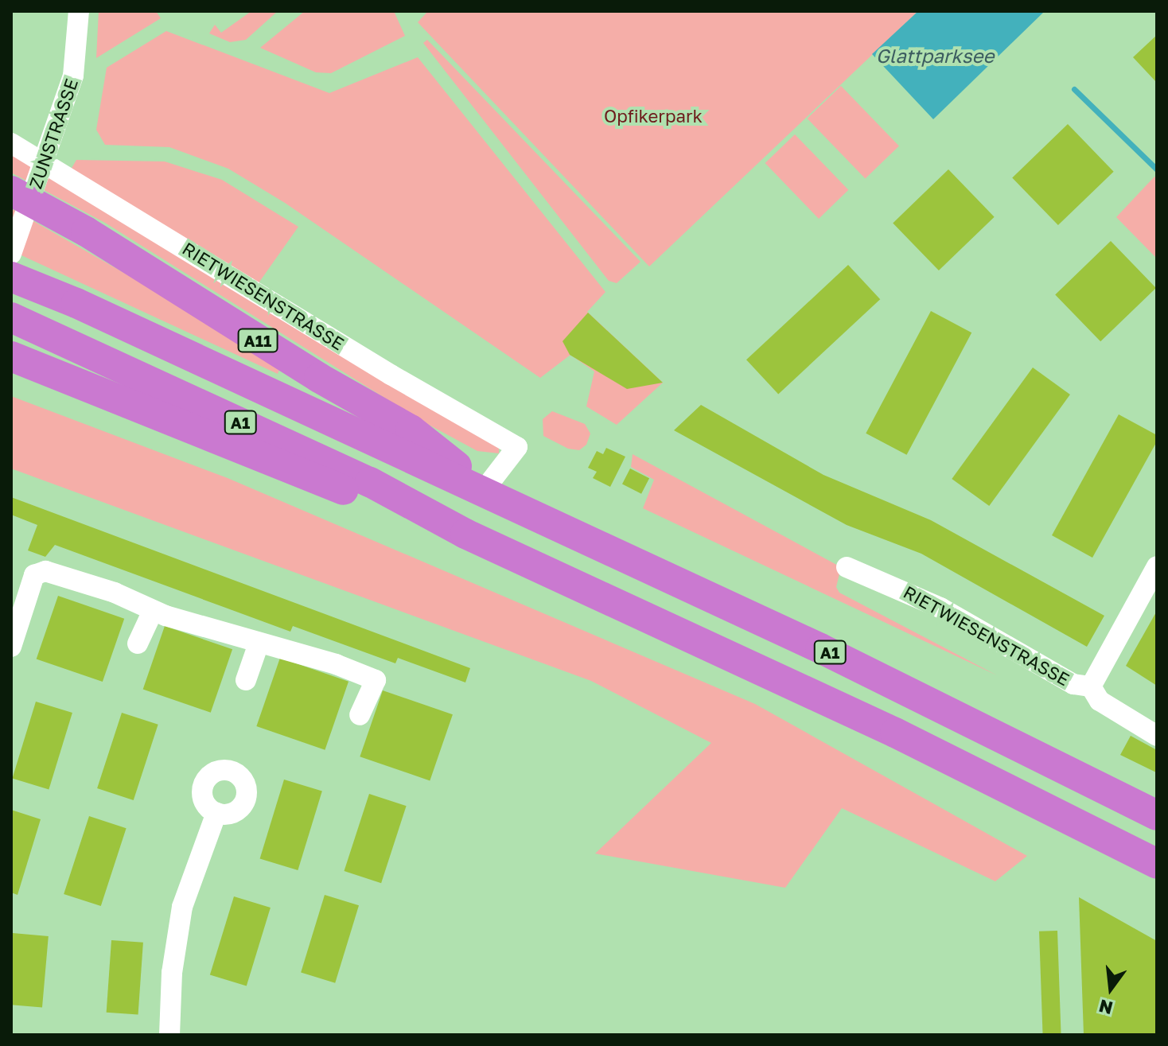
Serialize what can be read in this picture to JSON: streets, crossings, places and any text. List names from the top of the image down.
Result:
{
  "streets": {
    "highway": ["A11", "A1"],
    "street": ["ZUNSTRASSE", "RIETWIESENSTRASSE"]
  },
  "crossings": [
    ["RIETWIESENSTRASSE", "A11"],
    ["RIETWIESENSTRASSE", "A1"],
    ["A11", "A1"]
  ],
  "water": ["Glattparksee"],
  "parks": ["Opfikerpark"],
  "north": "bottom"
}
